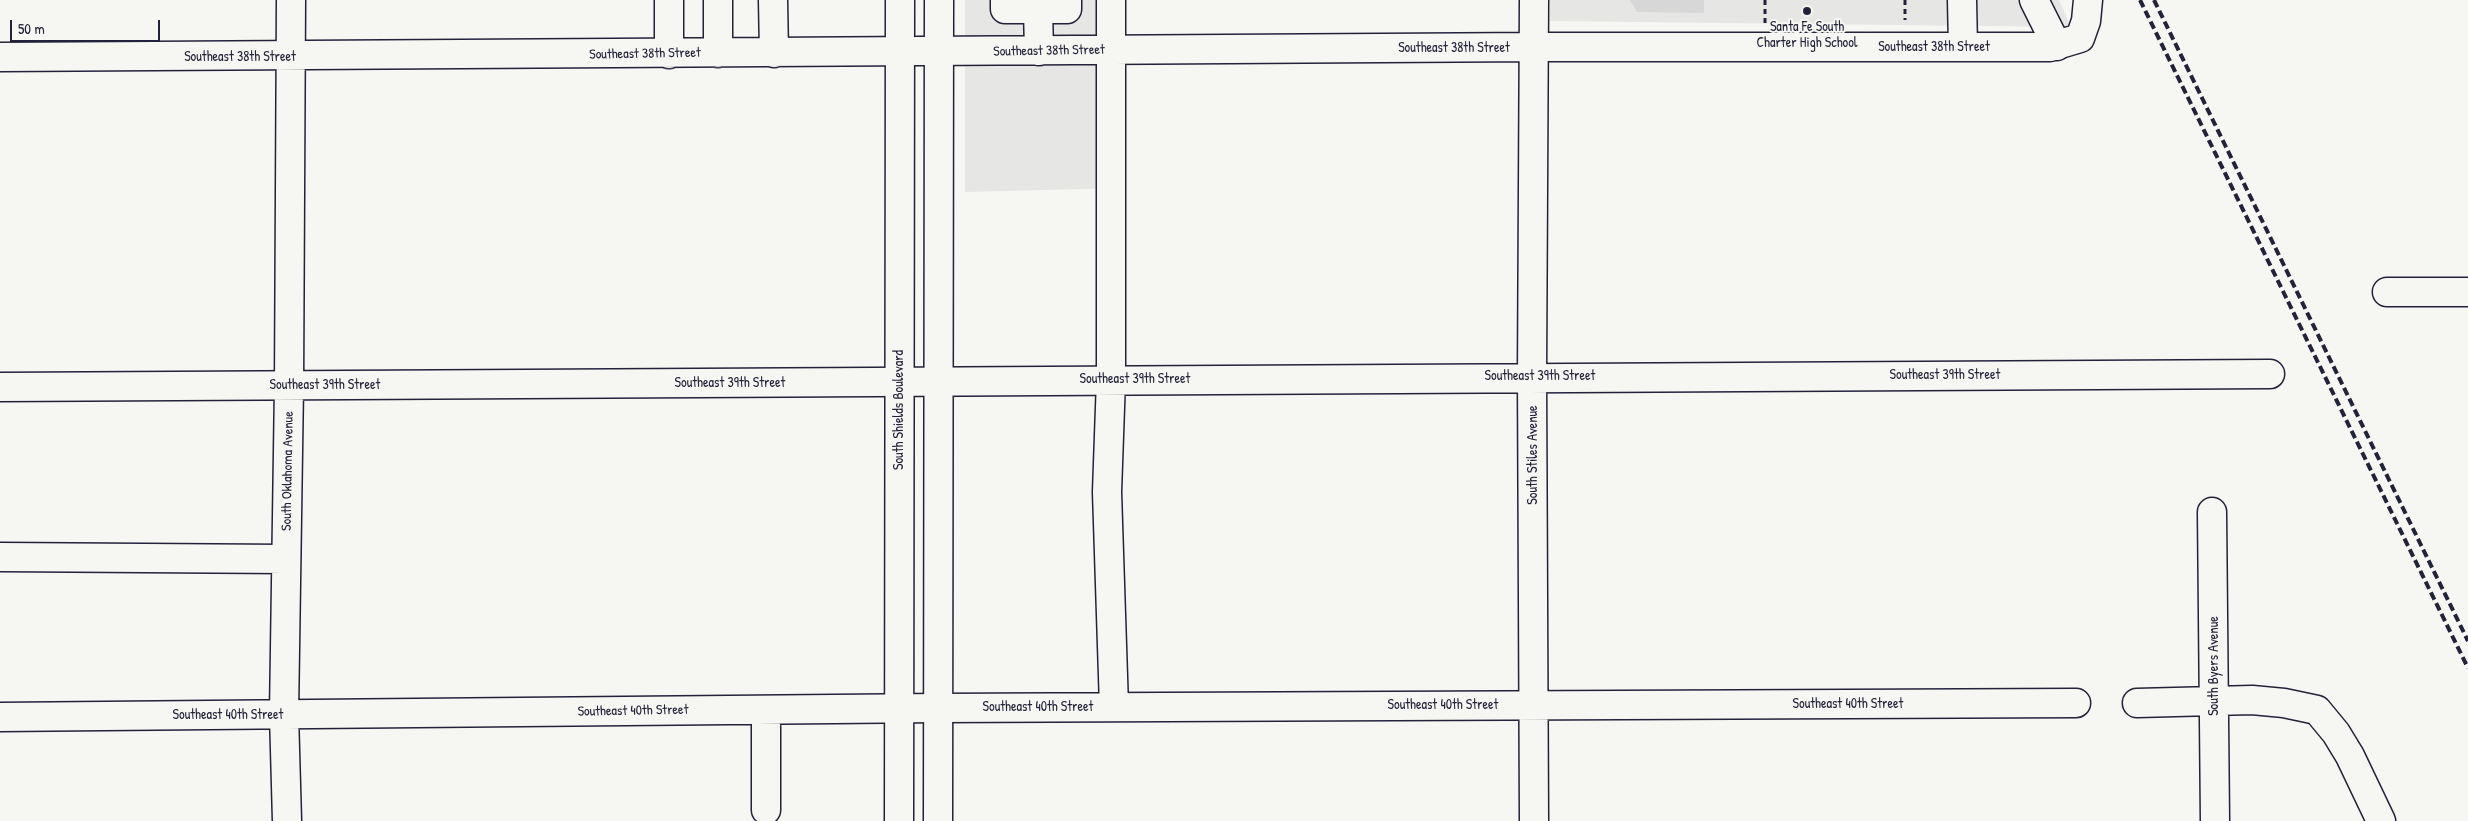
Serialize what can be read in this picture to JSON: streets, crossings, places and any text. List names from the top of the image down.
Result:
{
  "streets": {
    "street": [
      "Southeast 38th Street",
      "Southeast 39th Street",
      "South Shields Boulevard",
      "South Stiles Avenue",
      "South Oklahoma Avenue",
      "South Byers Avenue",
      "Southeast 40th Street"
    ]
  },
  "crossings": [
    ["Southeast 38th Street", "South Shields Boulevard"],
    ["Southeast 38th Street", "South Stiles Avenue"],
    ["Southeast 38th Street", "South Oklahoma Avenue"],
    ["Southeast 39th Street", "South Shields Boulevard"],
    ["Southeast 39th Street", "South Stiles Avenue"],
    ["Southeast 39th Street", "South Oklahoma Avenue"],
    ["South Shields Boulevard", "Southeast 40th Street"],
    ["South Stiles Avenue", "Southeast 40th Street"],
    ["South Oklahoma Avenue", "Southeast 40th Street"]
  ],
  "places": ["Santa Fe South Charter High School"],
  "scale_bar": "50 m"
}
